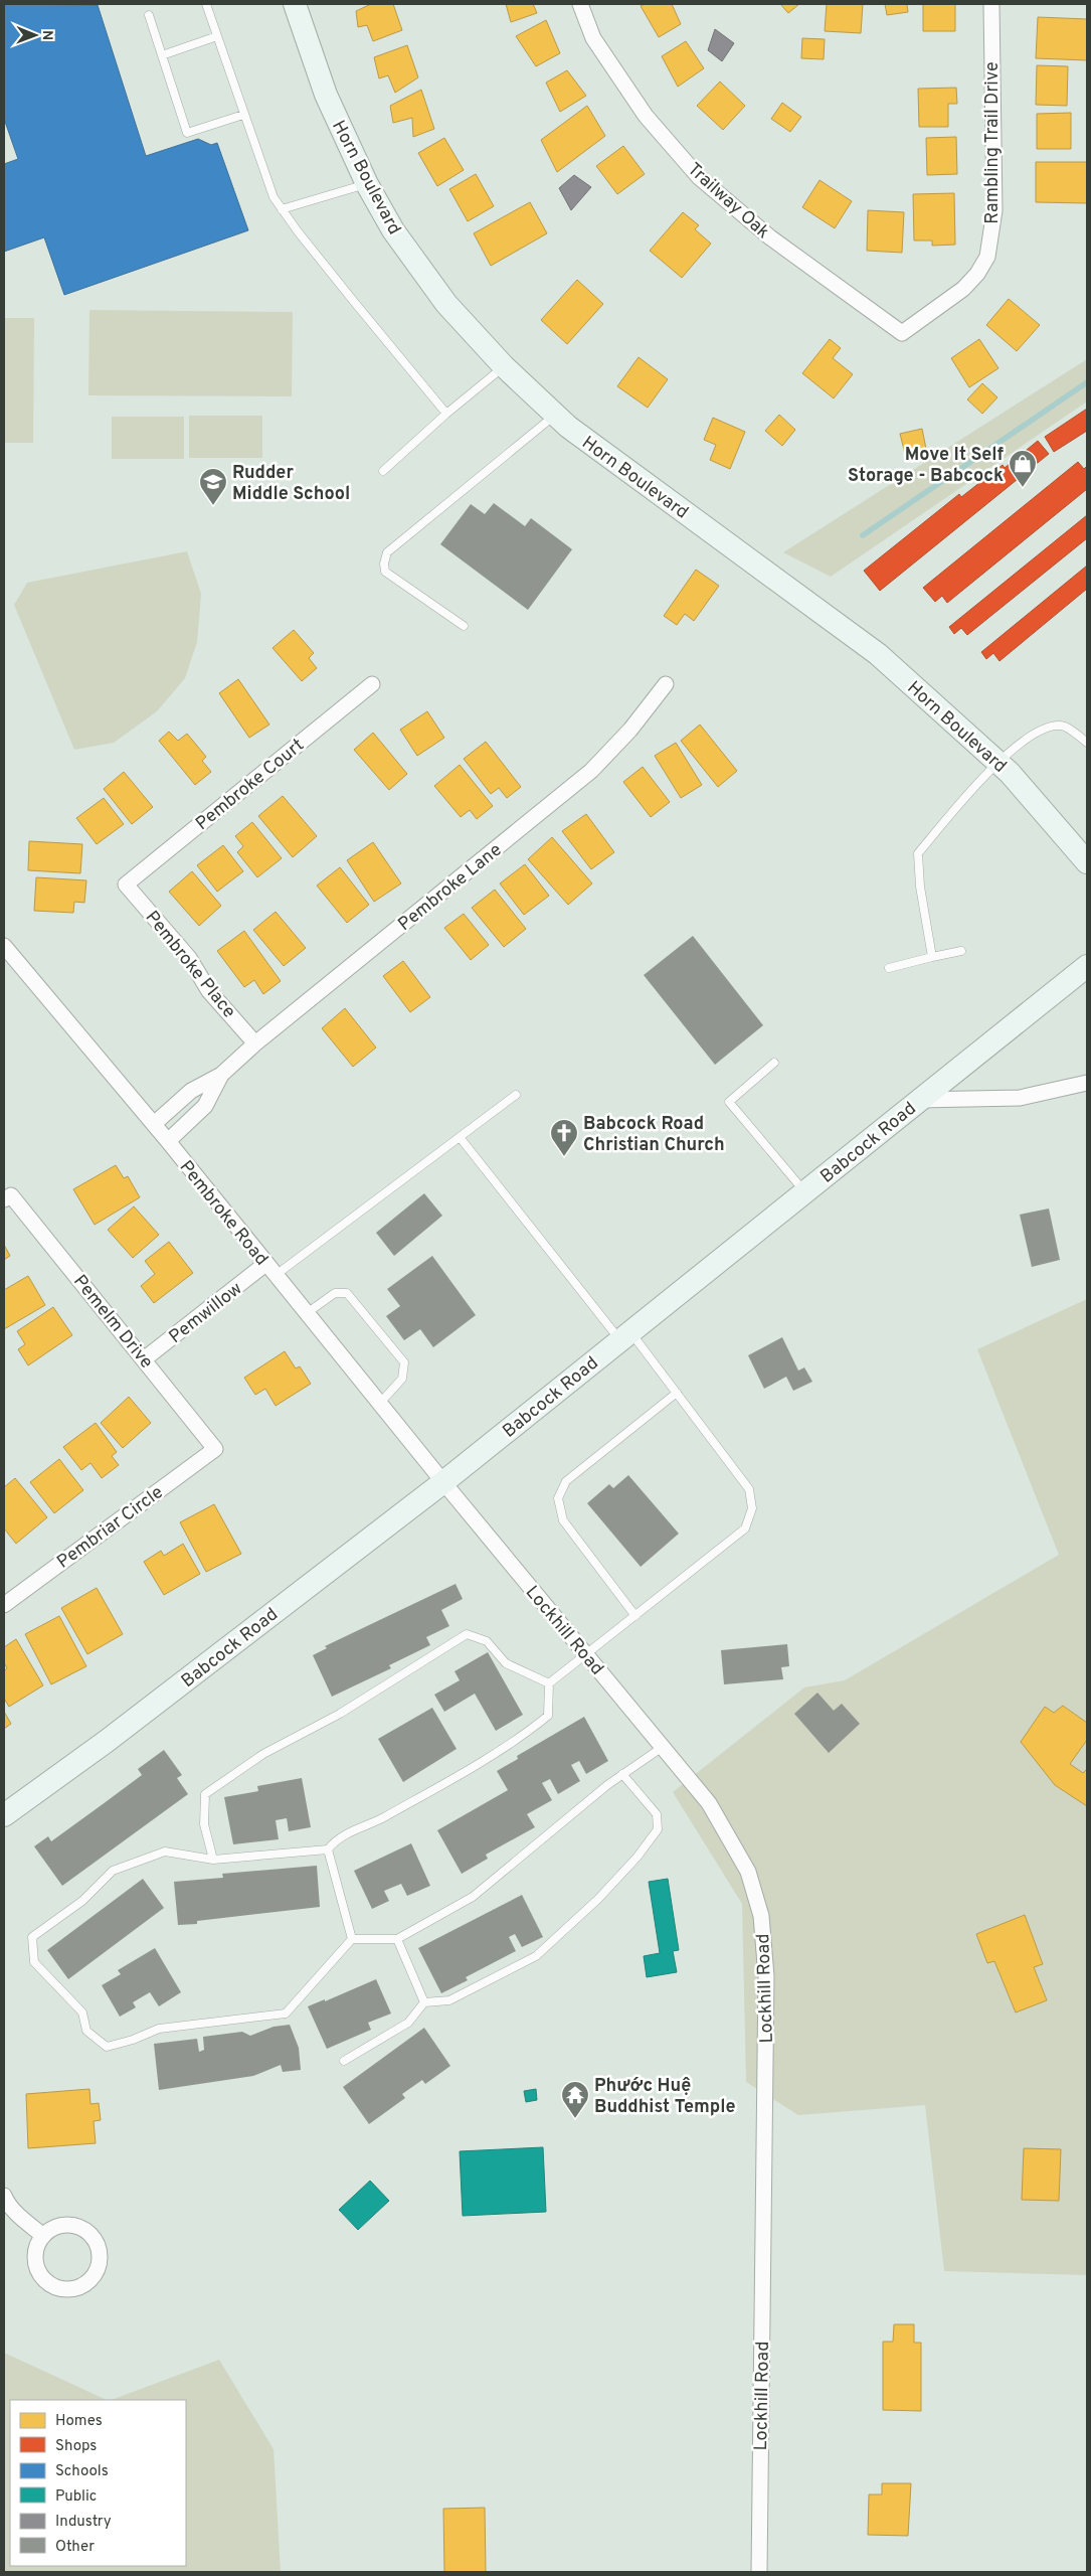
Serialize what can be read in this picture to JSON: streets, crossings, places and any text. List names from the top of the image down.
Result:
{
  "streets": {
    "main road": ["Horn Boulevard", "Babcock Road"],
    "street": [
      "Rambling Trail Drive",
      "Trailway Oak",
      "Pembroke Court",
      "Pembroke Lane",
      "Pembroke Place",
      "Pembroke Road",
      "Pemwillow",
      "Pemelm Drive",
      "Pembriar Circle",
      "Lockhill Road"
    ]
  },
  "crossings": [
    ["Rambling Trail Drive", "Trailway Oak"],
    ["Pembroke Court", "Pembroke Place"],
    ["Pembroke Lane", "Pembroke Place"],
    ["Pembroke Lane", "Pembroke Road"],
    ["Babcock Road", "Pembroke Road"],
    ["Babcock Road", "Lockhill Road"],
    ["Pembroke Road", "Pemwillow"],
    ["Pembroke Road", "Lockhill Road"],
    ["Pemwillow", "Pemelm Drive"],
    ["Pemelm Drive", "Pembriar Circle"]
  ],
  "places": {
    "shop": ["Move It Self Storage - Babcock"],
    "school or university": ["Rudder Middle School"],
    "church": ["Babcock Road Christian Church"],
    "temple": ["Phước Huệ Buddhist Temple"]
  },
  "legend": [
    "Homes",
    "Shops",
    "Schools",
    "Public",
    "Industry",
    "Other"
  ],
  "north": "right"
}
